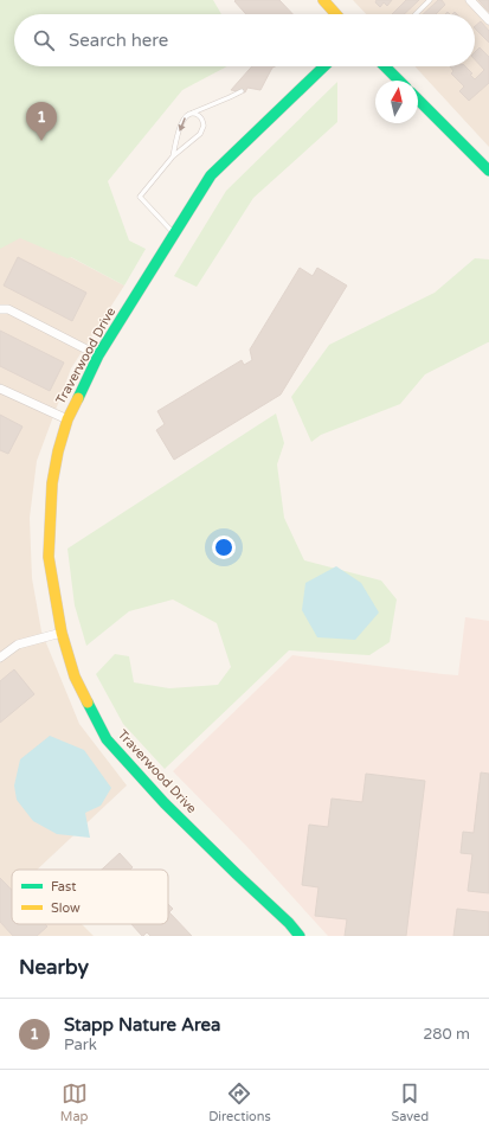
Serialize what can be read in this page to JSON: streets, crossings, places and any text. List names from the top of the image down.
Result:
{
  "streets": {
    "street": ["Traverwood Drive"]
  },
  "legend": ["Fast", "Slow"],
  "north": "top",
  "page": {
    "search": "Search here",
    "pins": "1",
    "heading": "Nearby",
    "list": [
      {
        "mark": "1",
        "name": "Stapp Nature Area",
        "note": "Park",
        "value": "280 m"
      }
    ],
    "nav": ["Map", "Directions", "Saved"]
  }
}
